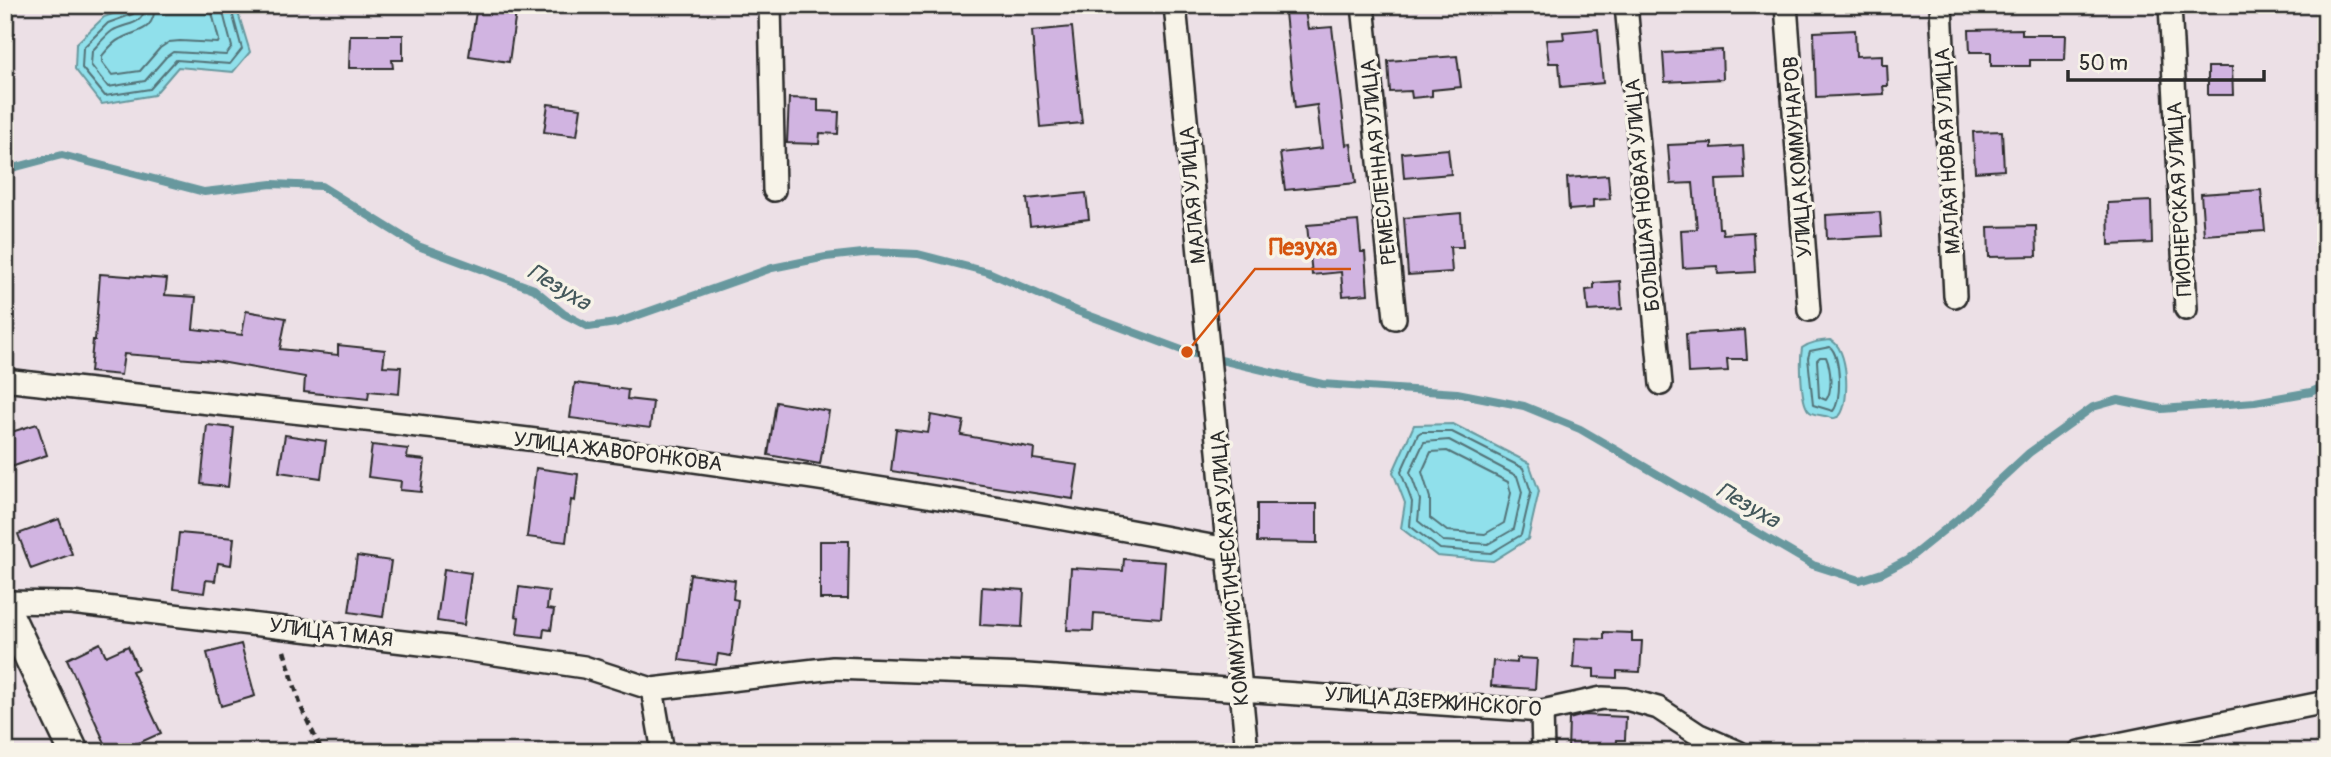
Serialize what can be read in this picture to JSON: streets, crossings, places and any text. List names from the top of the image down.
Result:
{
  "streets": {
    "street": [
      "МАЛАЯ НОВАЯ УЛИЦА",
      "УЛИЦА КОММУНАРОВ",
      "РЕМЕСЛЕННАЯ УЛИЦА",
      "МАЛАЯ УЛИЦА",
      "БОЛЬШАЯ НОВАЯ УЛИЦА",
      "ПИОНЕРСКАЯ УЛИЦА",
      "УЛИЦА ЖАВОРОНКОВА",
      "КОММУНИСТИЧЕСКАЯ УЛИЦА",
      "УЛИЦА 1 МАЯ",
      "УЛИЦА ДЗЕРЖИНСКОГО"
    ]
  },
  "crossings": [
    ["МАЛАЯ УЛИЦА", "КОММУНИСТИЧЕСКАЯ УЛИЦА"],
    ["УЛИЦА ЖАВОРОНКОВА", "КОММУНИСТИЧЕСКАЯ УЛИЦА"],
    ["КОММУНИСТИЧЕСКАЯ УЛИЦА", "УЛИЦА ДЗЕРЖИНСКОГО"],
    ["УЛИЦА 1 МАЯ", "УЛИЦА ДЗЕРЖИНСКОГО"]
  ],
  "water": ["Пезуха"],
  "places": ["Пезуха"],
  "scale_bar": "50 m"
}
